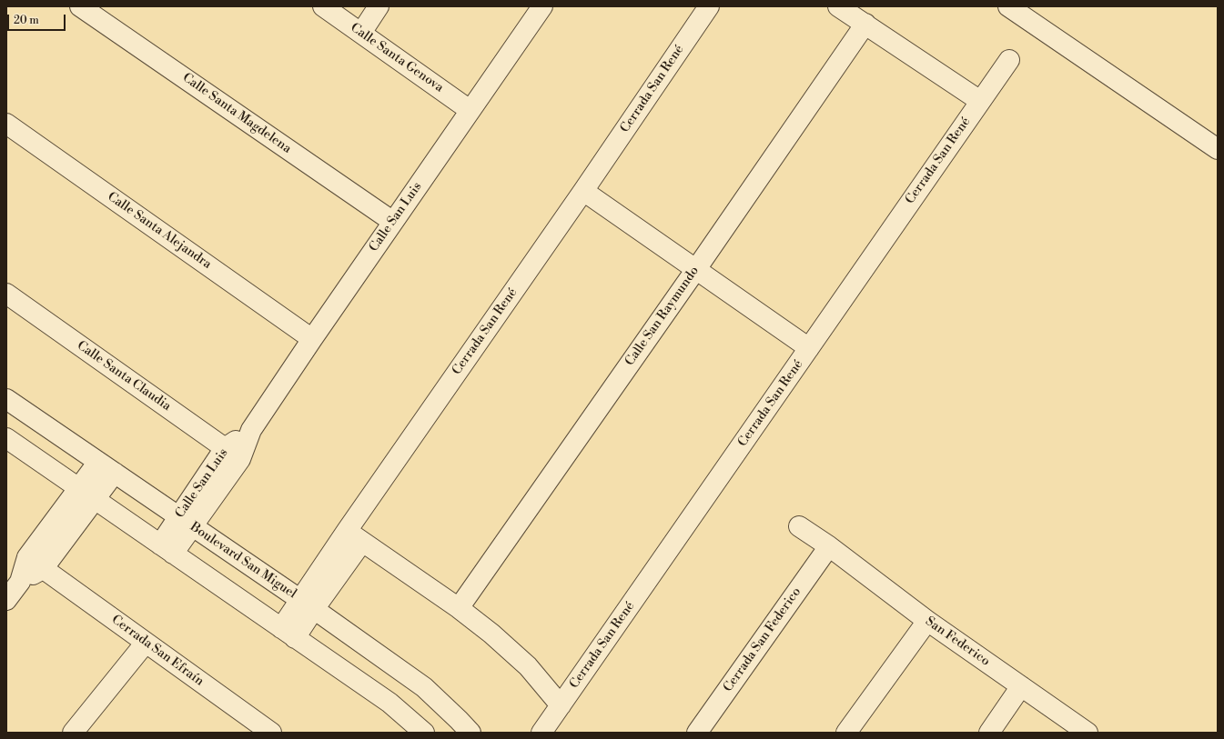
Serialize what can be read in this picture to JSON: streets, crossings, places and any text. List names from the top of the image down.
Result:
{
  "streets": {
    "street": [
      "Calle Santa Genova",
      "Cerrada San René",
      "Calle Santa Magdelena",
      "Calle San Luis",
      "Calle Santa Alejandra",
      "Calle San Raymundo",
      "Calle Santa Claudia",
      "Boulevard San Miguel",
      "Cerrada San Federico",
      "San Federico",
      "Cerrada San Efraín"
    ]
  },
  "crossings": [
    ["Calle Santa Genova", "Calle San Luis"],
    ["Cerrada San René", "Calle San Raymundo"],
    ["Cerrada San René", "Boulevard San Miguel"],
    ["Calle Santa Magdelena", "Calle San Luis"],
    ["Calle San Luis", "Calle Santa Alejandra"],
    ["Calle San Luis", "Calle Santa Claudia"],
    ["Calle San Luis", "Boulevard San Miguel"],
    ["Cerrada San Federico", "San Federico"]
  ],
  "scale_bar": "20 m"
}
